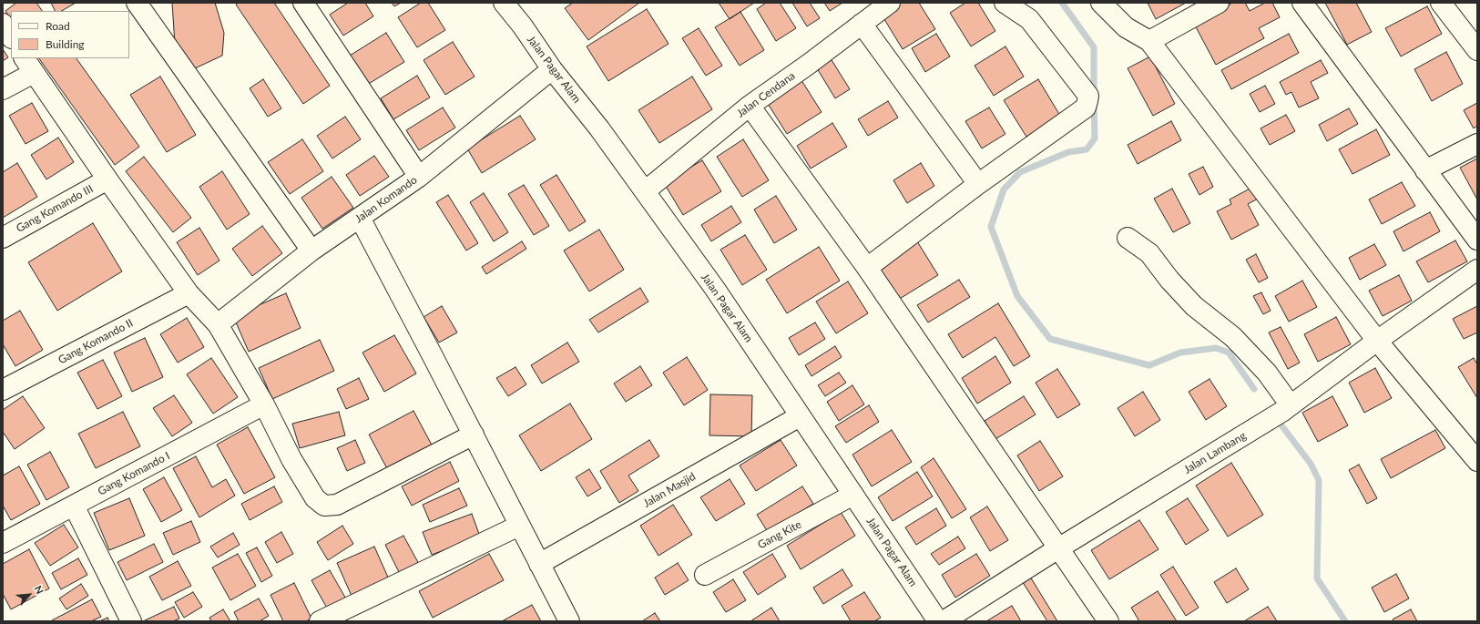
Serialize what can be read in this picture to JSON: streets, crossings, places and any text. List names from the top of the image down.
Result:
{
  "streets": {
    "street": [
      "Jalan Pagar Alam",
      "Jalan Cendana",
      "Jalan Komando",
      "Gang Komando III",
      "Gang Komando II",
      "Jalan Lambang",
      "Gang Komando I",
      "Jalan Masjid",
      "Gang Kite"
    ]
  },
  "crossings": [
    ["Jalan Pagar Alam", "Jalan Cendana"],
    ["Jalan Pagar Alam", "Jalan Komando"],
    ["Jalan Pagar Alam", "Jalan Masjid"],
    ["Jalan Pagar Alam", "Gang Kite"]
  ],
  "legend": ["Road", "Building"],
  "north": "top right"
}
